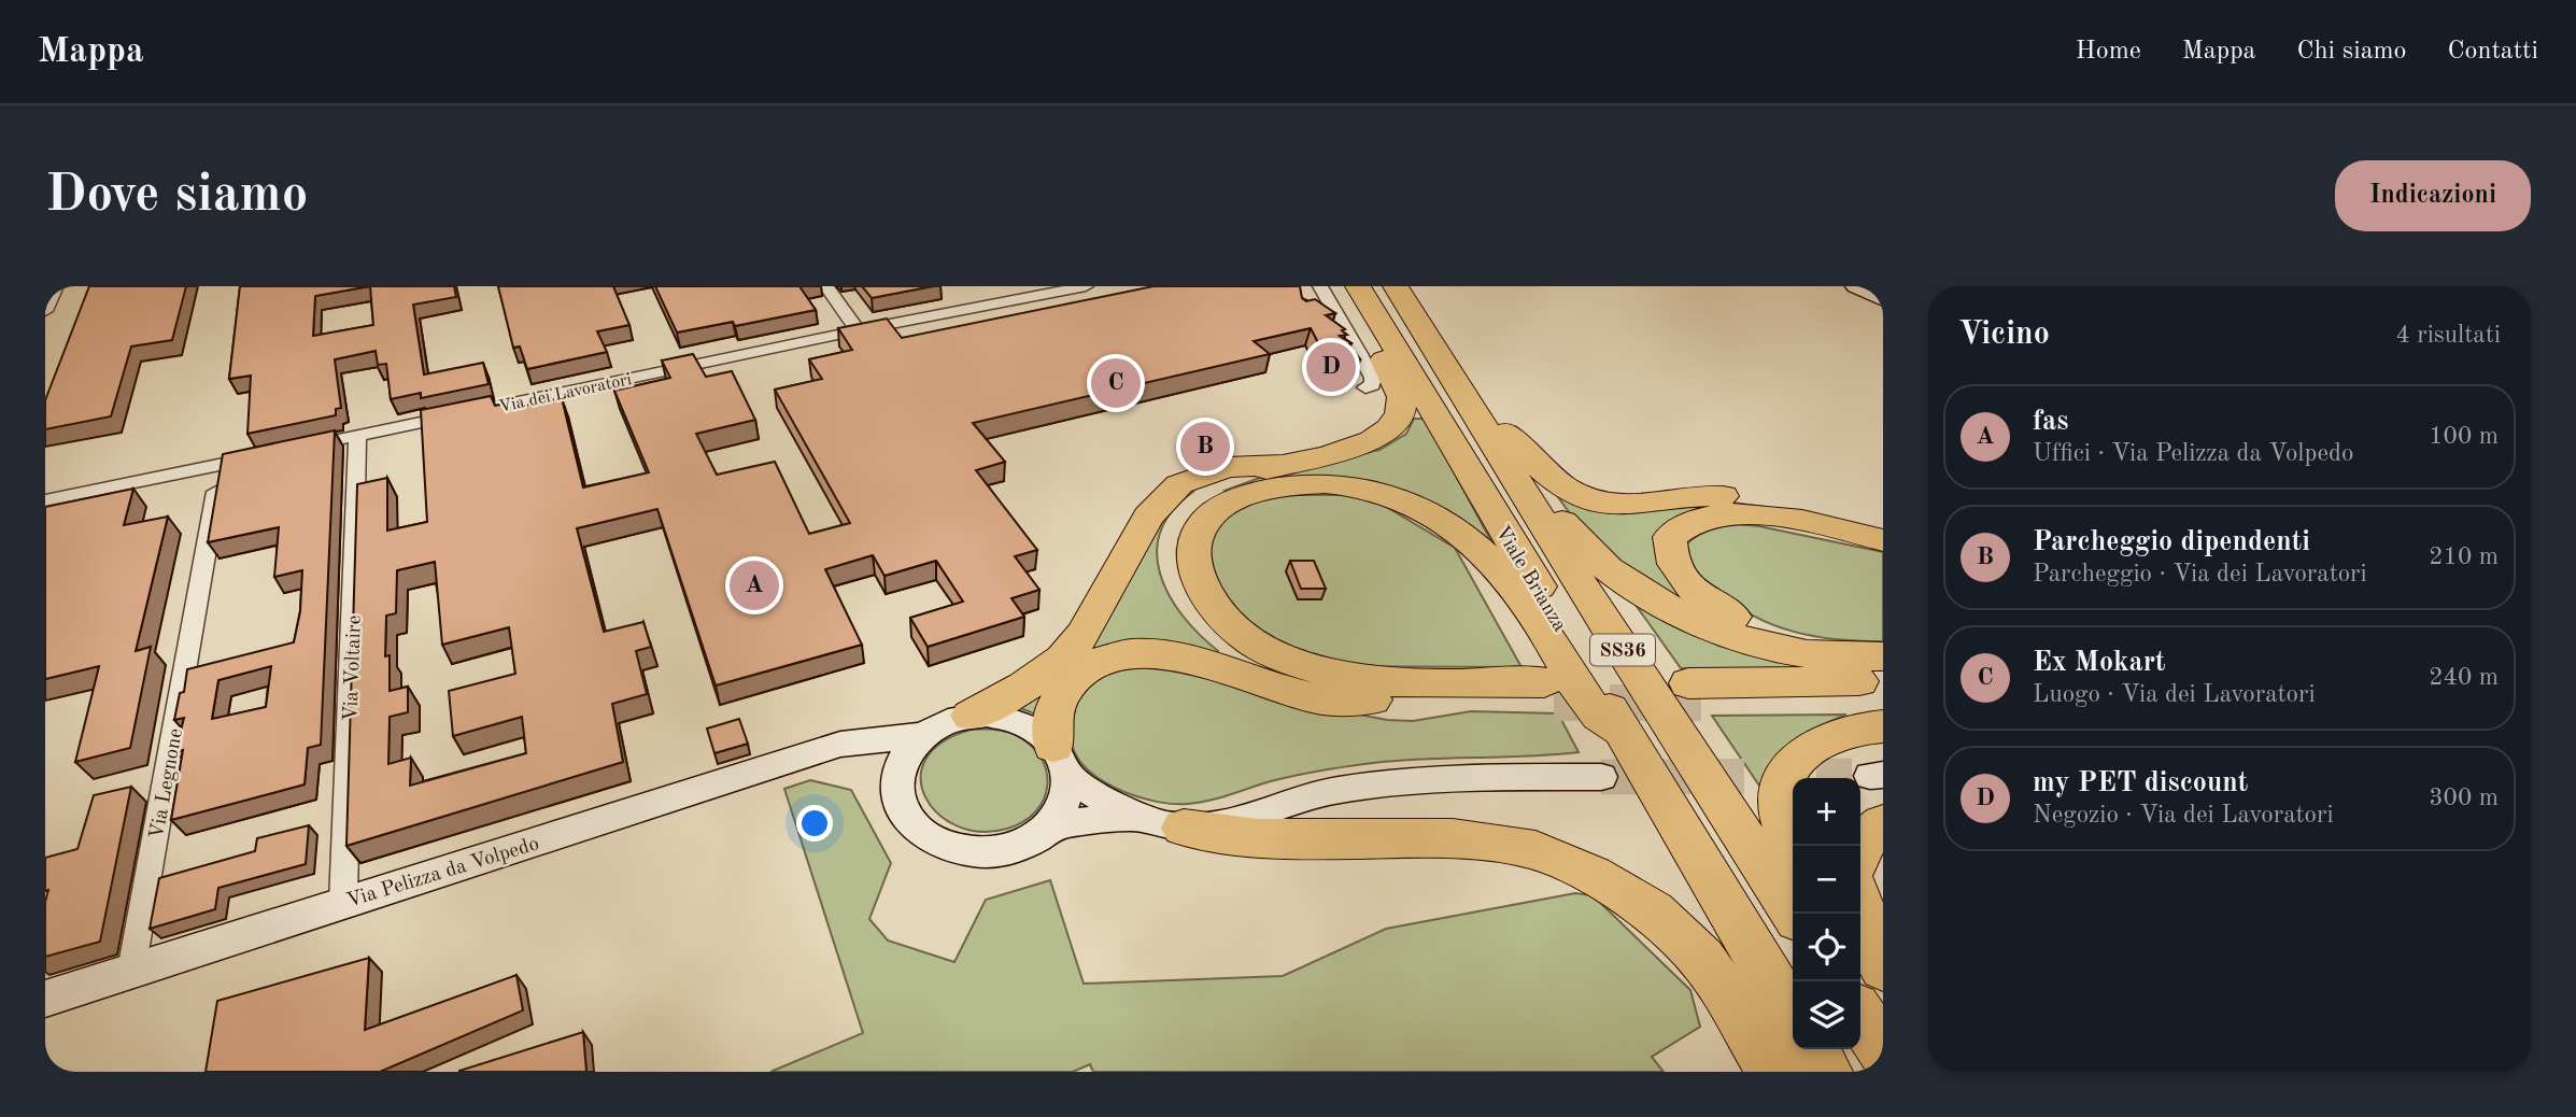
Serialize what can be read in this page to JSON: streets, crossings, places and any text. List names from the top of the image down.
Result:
{
  "streets": {
    "highway": ["Viale Brianza", "SS36"],
    "main road": ["Via Pelizza da Volpedo"],
    "street": ["Via dei Lavoratori", "Via Voltaire", "Via Legnone"]
  },
  "crossings": [
    ["Via dei Lavoratori", "Via Voltaire"],
    ["Via Voltaire", "Via Pelizza da Volpedo"],
    ["Via Legnone", "Via Pelizza da Volpedo"]
  ],
  "page": {
    "header": "Mappa",
    "nav": [
      "Home",
      "Mappa",
      "Chi siamo",
      "Contatti"
    ],
    "buttons": "Indicazioni",
    "title": "Dove siamo",
    "heading": ["Vicino", "4 risultati"],
    "pins": [
      "D",
      "C",
      "B",
      "A"
    ],
    "list": [
      {
        "mark": "A",
        "name": "fas",
        "note": "Uffici · Via Pelizza da Volpedo",
        "value": "100 m"
      },
      {
        "mark": "B",
        "name": "Parcheggio dipendenti",
        "note": "Parcheggio · Via dei Lavoratori",
        "value": "210 m"
      },
      {
        "mark": "C",
        "name": "Ex Mokart",
        "note": "Luogo · Via dei Lavoratori",
        "value": "240 m"
      },
      {
        "mark": "D",
        "name": "my PET discount",
        "note": "Negozio · Via dei Lavoratori",
        "value": "300 m"
      }
    ],
    "map_buttons": ["+", "−"]
  }
}
